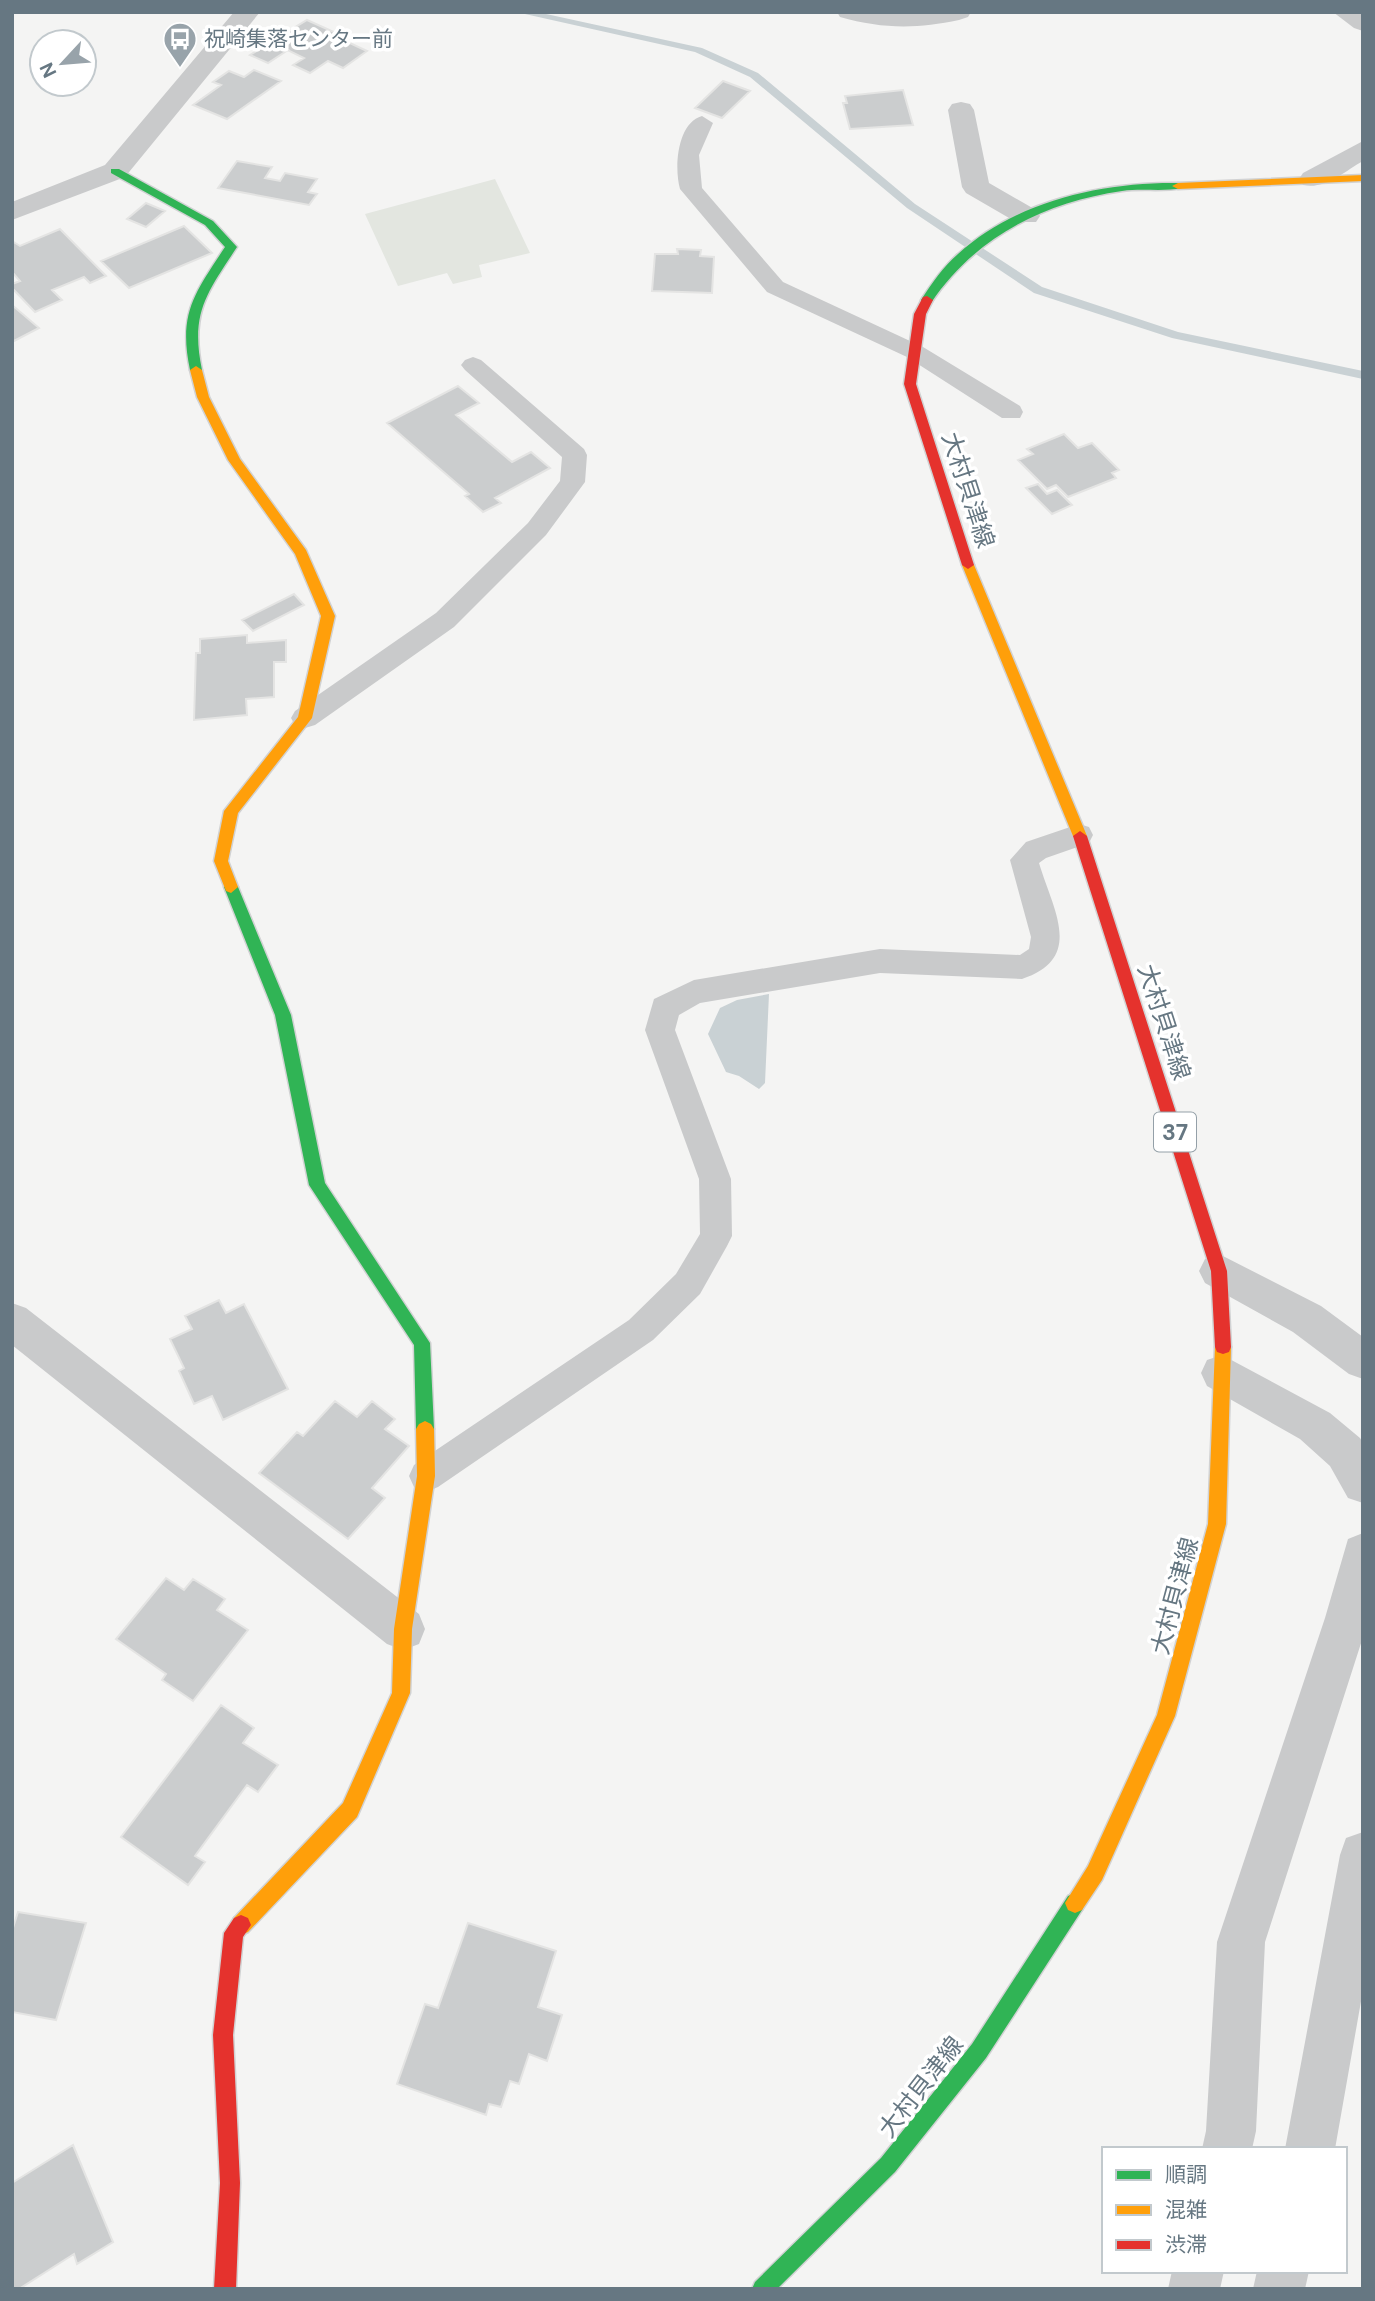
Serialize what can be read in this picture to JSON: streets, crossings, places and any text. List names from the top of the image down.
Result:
{
  "streets": {
    "main road": ["大村貝津線", "37"]
  },
  "places": {
    "bus stop": ["祝崎集落センター前"]
  },
  "legend": ["順調", "混雑", "渋滞"],
  "north": "bottom left"
}
